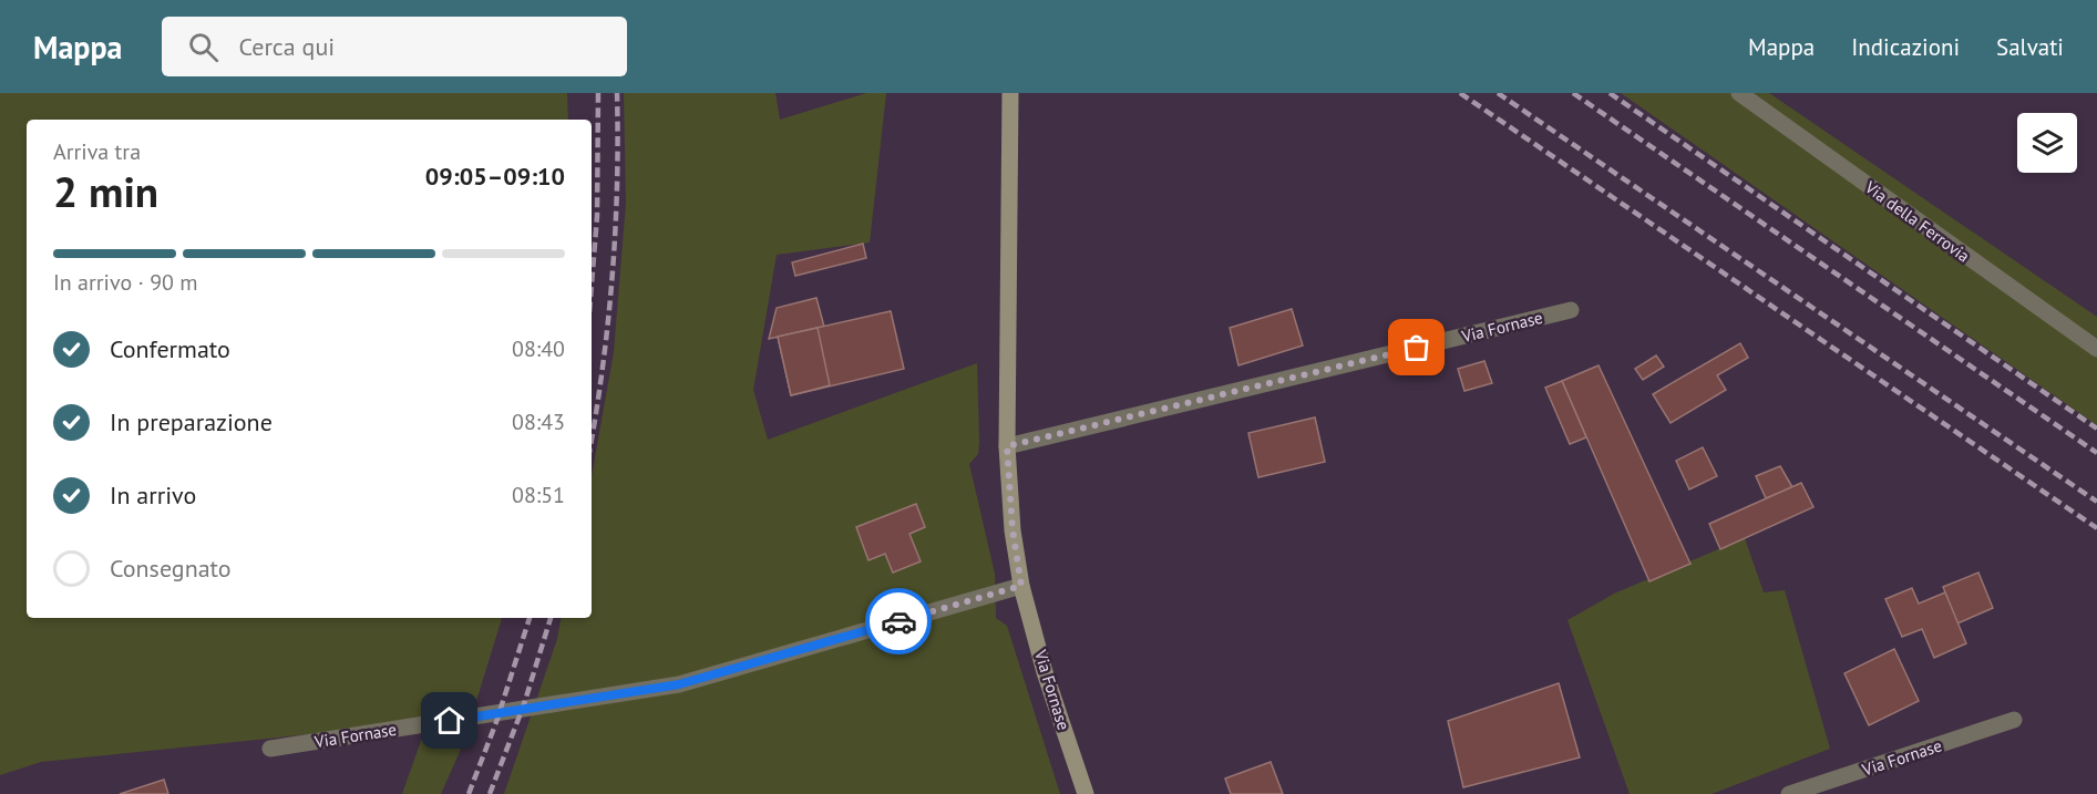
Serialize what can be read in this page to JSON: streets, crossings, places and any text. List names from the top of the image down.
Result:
{
  "streets": {
    "street": ["Via della Ferrovia", "Via Fornase"]
  },
  "page": {
    "header": "Mappa",
    "search": "Cerca qui",
    "nav": ["Mappa", "Indicazioni", "Salvati"],
    "heading": ["2 min", "Arriva tra", "09:05–09:10"],
    "bar": "In arrivo · 90 m",
    "list": [
      ["Confermato", "08:40"],
      ["In preparazione", "08:43"],
      ["In arrivo", "08:51"],
      "Consegnato"
    ]
  }
}
